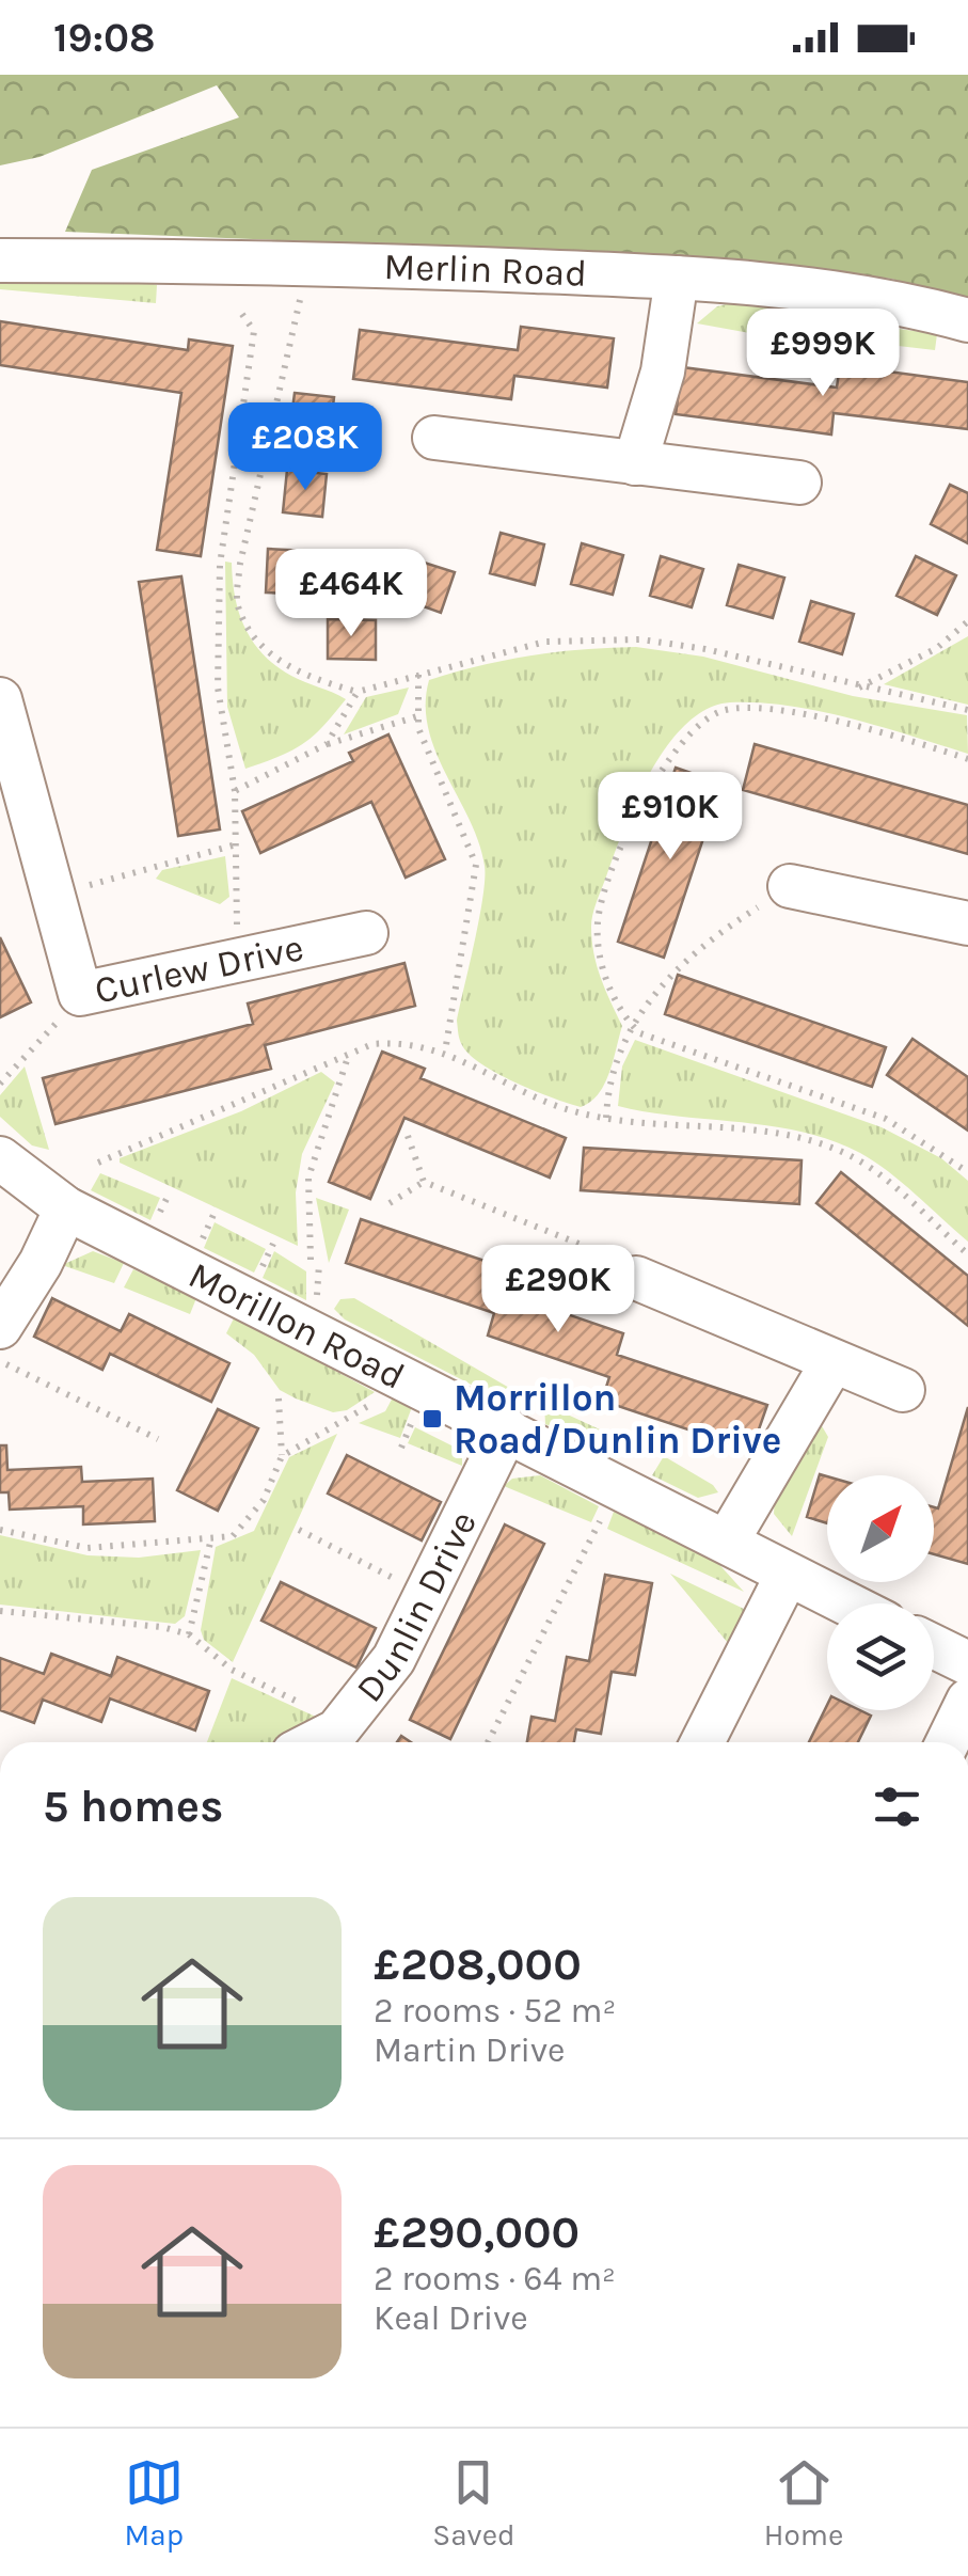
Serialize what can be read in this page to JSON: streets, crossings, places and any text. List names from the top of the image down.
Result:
{
  "streets": {
    "street": [
      "Merlin Road",
      "Curlew Drive",
      "Morillon Road",
      "Dunlin Drive"
    ]
  },
  "crossings": [
    ["Morillon Road", "Dunlin Drive"]
  ],
  "places": {
    "transit": ["Morrillon Road/Dunlin Drive"]
  },
  "north": "top right",
  "page": {
    "status": "19:08",
    "price": [
      "£999K",
      "£208K",
      "£464K",
      "£910K",
      "£290K"
    ],
    "heading": "5 homes",
    "list": [
      {
        "name": "£208,000",
        "note": "2 rooms · 52 m² · Martin Drive"
      },
      {
        "name": "£290,000",
        "note": "2 rooms · 64 m² · Keal Drive"
      }
    ],
    "tabs": ["Map", "Saved", "Home"]
  }
}
